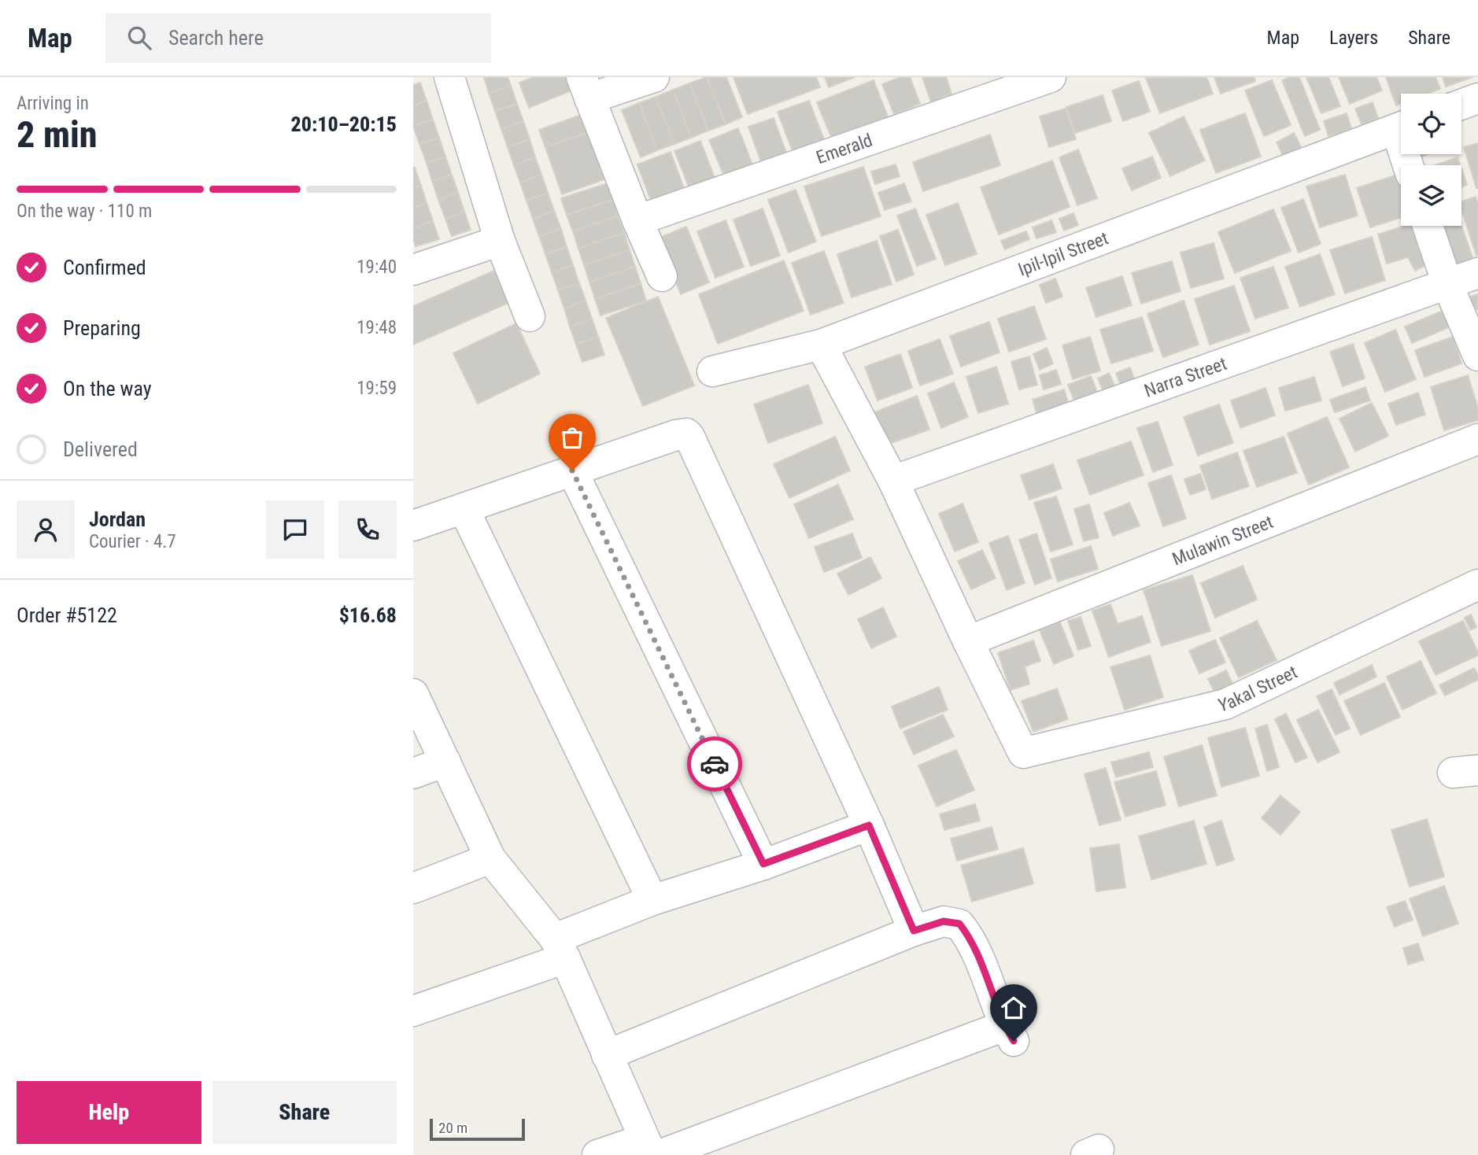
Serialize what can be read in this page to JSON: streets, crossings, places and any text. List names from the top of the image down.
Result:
{
  "streets": {
    "street": [
      "Emerald",
      "Ipil-Ipil Street",
      "Narra Street",
      "Mulawin Street",
      "Yakal Street"
    ]
  },
  "crossings": [
    ["Mulawin Street", "Yakal Street"]
  ],
  "scale_bar": "20 m",
  "page": {
    "header": "Map",
    "search": "Search here",
    "nav": ["Map", "Layers", "Share"],
    "heading": ["2 min", "Arriving in", "20:10–20:15"],
    "panel": [
      "Jordan",
      "Courier · 4.7",
      "Order #5122",
      "$16.68"
    ],
    "bar": "On the way · 110 m",
    "list": [
      ["Confirmed", "19:40"],
      ["Preparing", "19:48"],
      ["On the way", "19:59"],
      "Delivered"
    ],
    "buttons": ["Help", "Share"],
    "scale": "20 m"
  }
}
